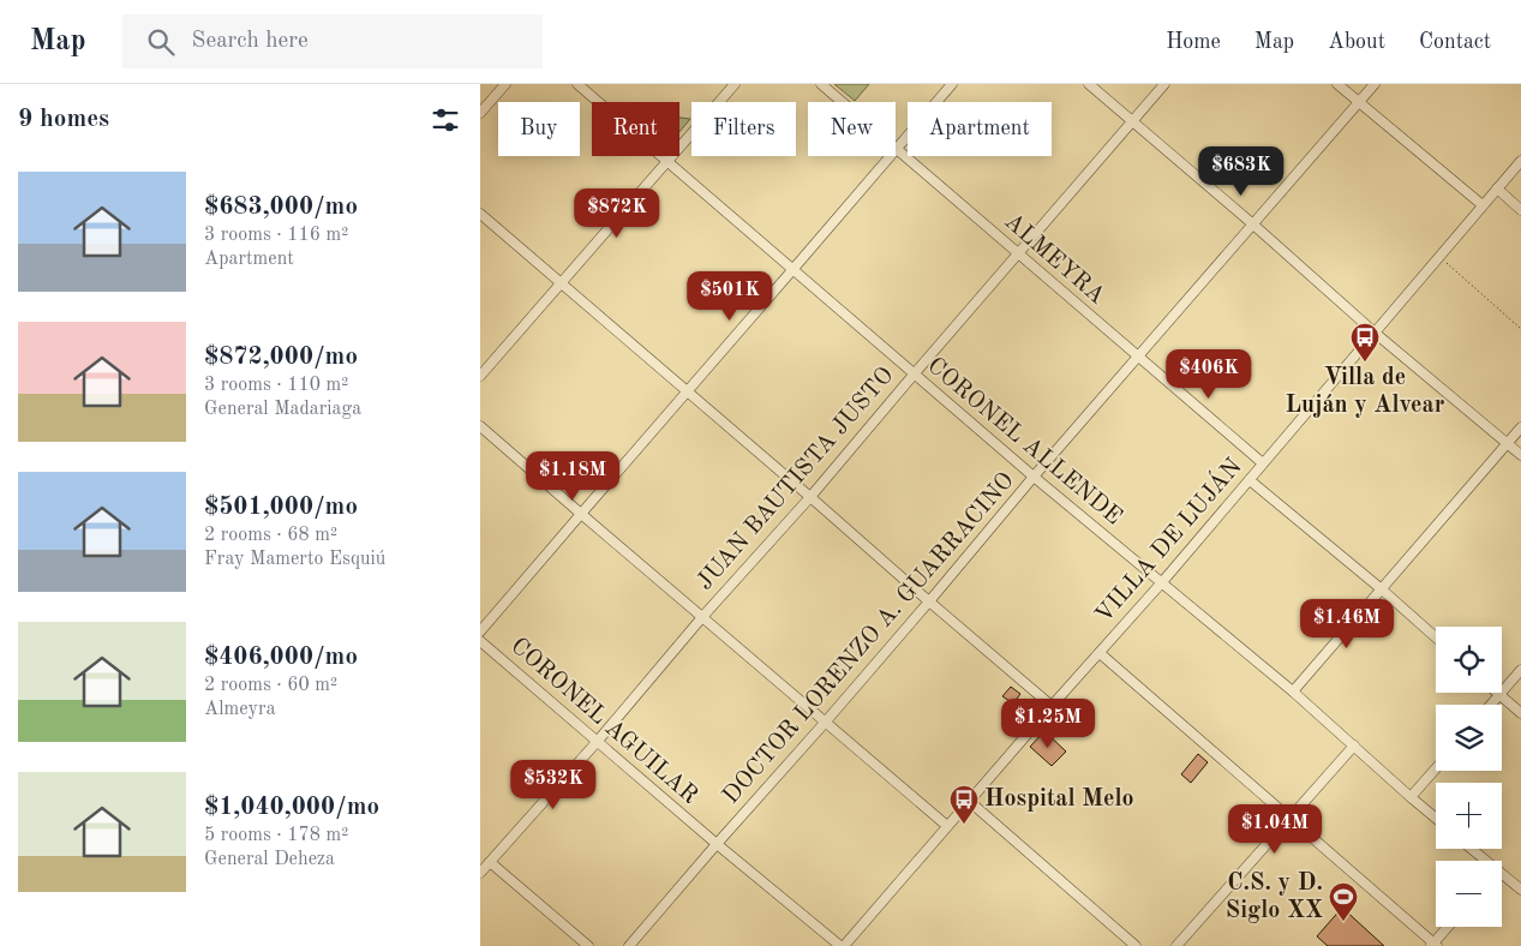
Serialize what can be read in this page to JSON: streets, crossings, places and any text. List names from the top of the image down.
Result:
{
  "streets": {
    "street": [
      "ALMEYRA",
      "CORONEL ALLENDE",
      "JUAN BAUTISTA JUSTO",
      "VILLA DE LUJÁN",
      "DOCTOR LORENZO A. GUARRACINO",
      "CORONEL AGUILAR"
    ]
  },
  "crossings": [
    ["ALMEYRA", "JUAN BAUTISTA JUSTO"],
    ["ALMEYRA", "VILLA DE LUJÁN"],
    ["ALMEYRA", "DOCTOR LORENZO A. GUARRACINO"],
    ["CORONEL ALLENDE", "JUAN BAUTISTA JUSTO"],
    ["CORONEL ALLENDE", "VILLA DE LUJÁN"],
    ["CORONEL ALLENDE", "DOCTOR LORENZO A. GUARRACINO"],
    ["JUAN BAUTISTA JUSTO", "CORONEL AGUILAR"],
    ["VILLA DE LUJÁN", "CORONEL AGUILAR"],
    ["DOCTOR LORENZO A. GUARRACINO", "CORONEL AGUILAR"]
  ],
  "places": {
    "bus stop": ["Villa de Luján y Alvear", "Hospital Melo"],
    "sports": ["C.S. y D. Siglo XX"]
  },
  "page": {
    "header": "Map",
    "search": "Search here",
    "nav": [
      "Home",
      "Map",
      "About",
      "Contact"
    ],
    "heading": "9 homes",
    "chip": [
      "Buy",
      "Rent",
      "Filters",
      "New",
      "Apartment"
    ],
    "price": [
      "$683K",
      "$872K",
      "$501K",
      "$406K",
      "$1.18M",
      "$1.46M",
      "$1.25M",
      "$532K",
      "$1.04M"
    ],
    "list": [
      {
        "name": "$683,000/mo",
        "note": "3 rooms · 116 m² · Apartment"
      },
      {
        "name": "$872,000/mo",
        "note": "3 rooms · 110 m² · General Madariaga"
      },
      {
        "name": "$501,000/mo",
        "note": "2 rooms · 68 m² · Fray Mamerto Esquiú"
      },
      {
        "name": "$406,000/mo",
        "note": "2 rooms · 60 m² · Almeyra"
      },
      {
        "name": "$1,040,000/mo",
        "note": "5 rooms · 178 m² · General Deheza"
      }
    ],
    "map_buttons": ["+", "−"]
  }
}
